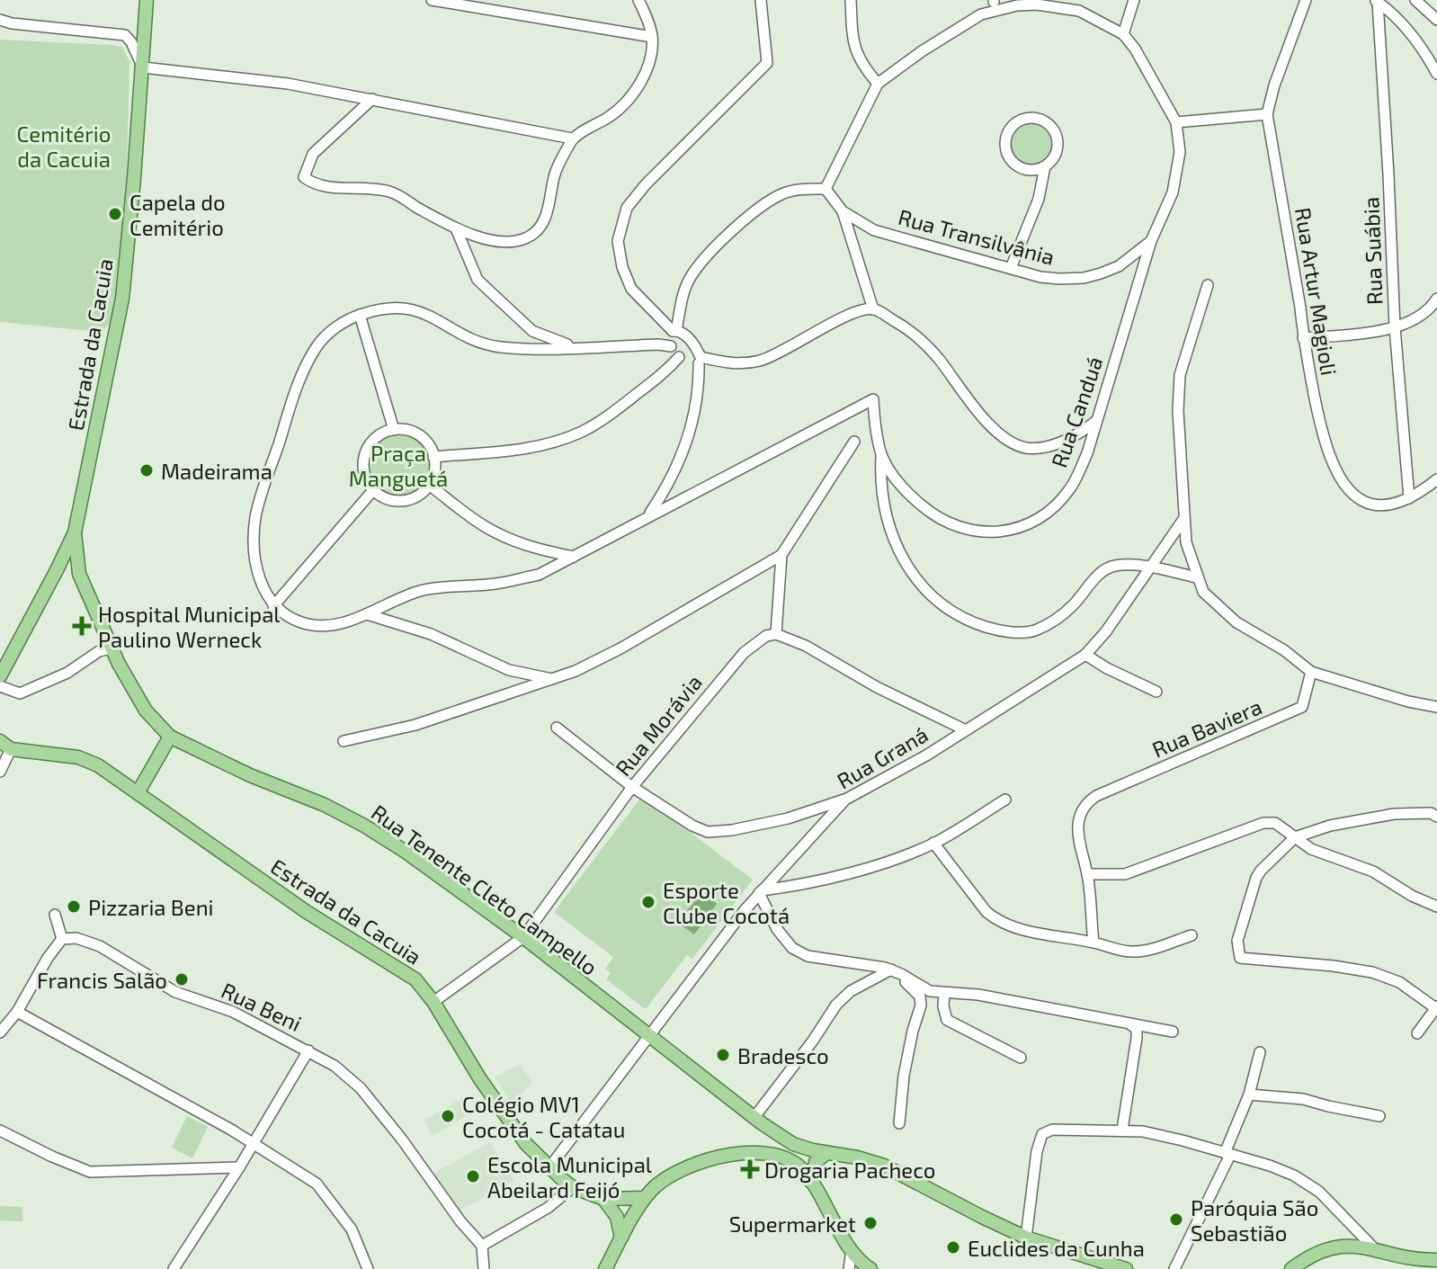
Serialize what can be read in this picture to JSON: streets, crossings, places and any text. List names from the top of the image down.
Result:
{
  "streets": {
    "main road": ["Estrada da Cacuia", "Rua Tenente Cleto Campello"],
    "street": [
      "Rua Transilvânia",
      "Rua Suábia",
      "Rua Artur Magioli",
      "Rua Canduá",
      "Rua Morávia",
      "Rua Baviera",
      "Rua Graná",
      "Rua Beni"
    ]
  },
  "crossings": [
    ["Rua Transilvânia", "Rua Canduá"],
    ["Rua Suábia", "Rua Artur Magioli"],
    ["Estrada da Cacuia", "Rua Morávia"],
    ["Estrada da Cacuia", "Rua Graná"],
    ["Estrada da Cacuia", "Rua Tenente Cleto Campello"],
    ["Rua Morávia", "Rua Tenente Cleto Campello"],
    ["Rua Graná", "Rua Tenente Cleto Campello"]
  ],
  "parks": ["Cemitério da Cacuia", "Praça Manguetá"],
  "places": {
    "other": [
      "Capela do Cemitério",
      "Madeirama",
      "Esporte Clube Cocotá",
      "Pizzaria Beni",
      "Francis Salão",
      "Bradesco",
      "Colégio MV1 Cocotá - Catatau",
      "Escola Municipal Abeilard Feijó",
      "Paróquia São Sebastião",
      "Supermarket",
      "Euclides da Cunha"
    ],
    "health": ["Hospital Municipal Paulino Werneck", "Drogaria Pacheco"]
  }
}
